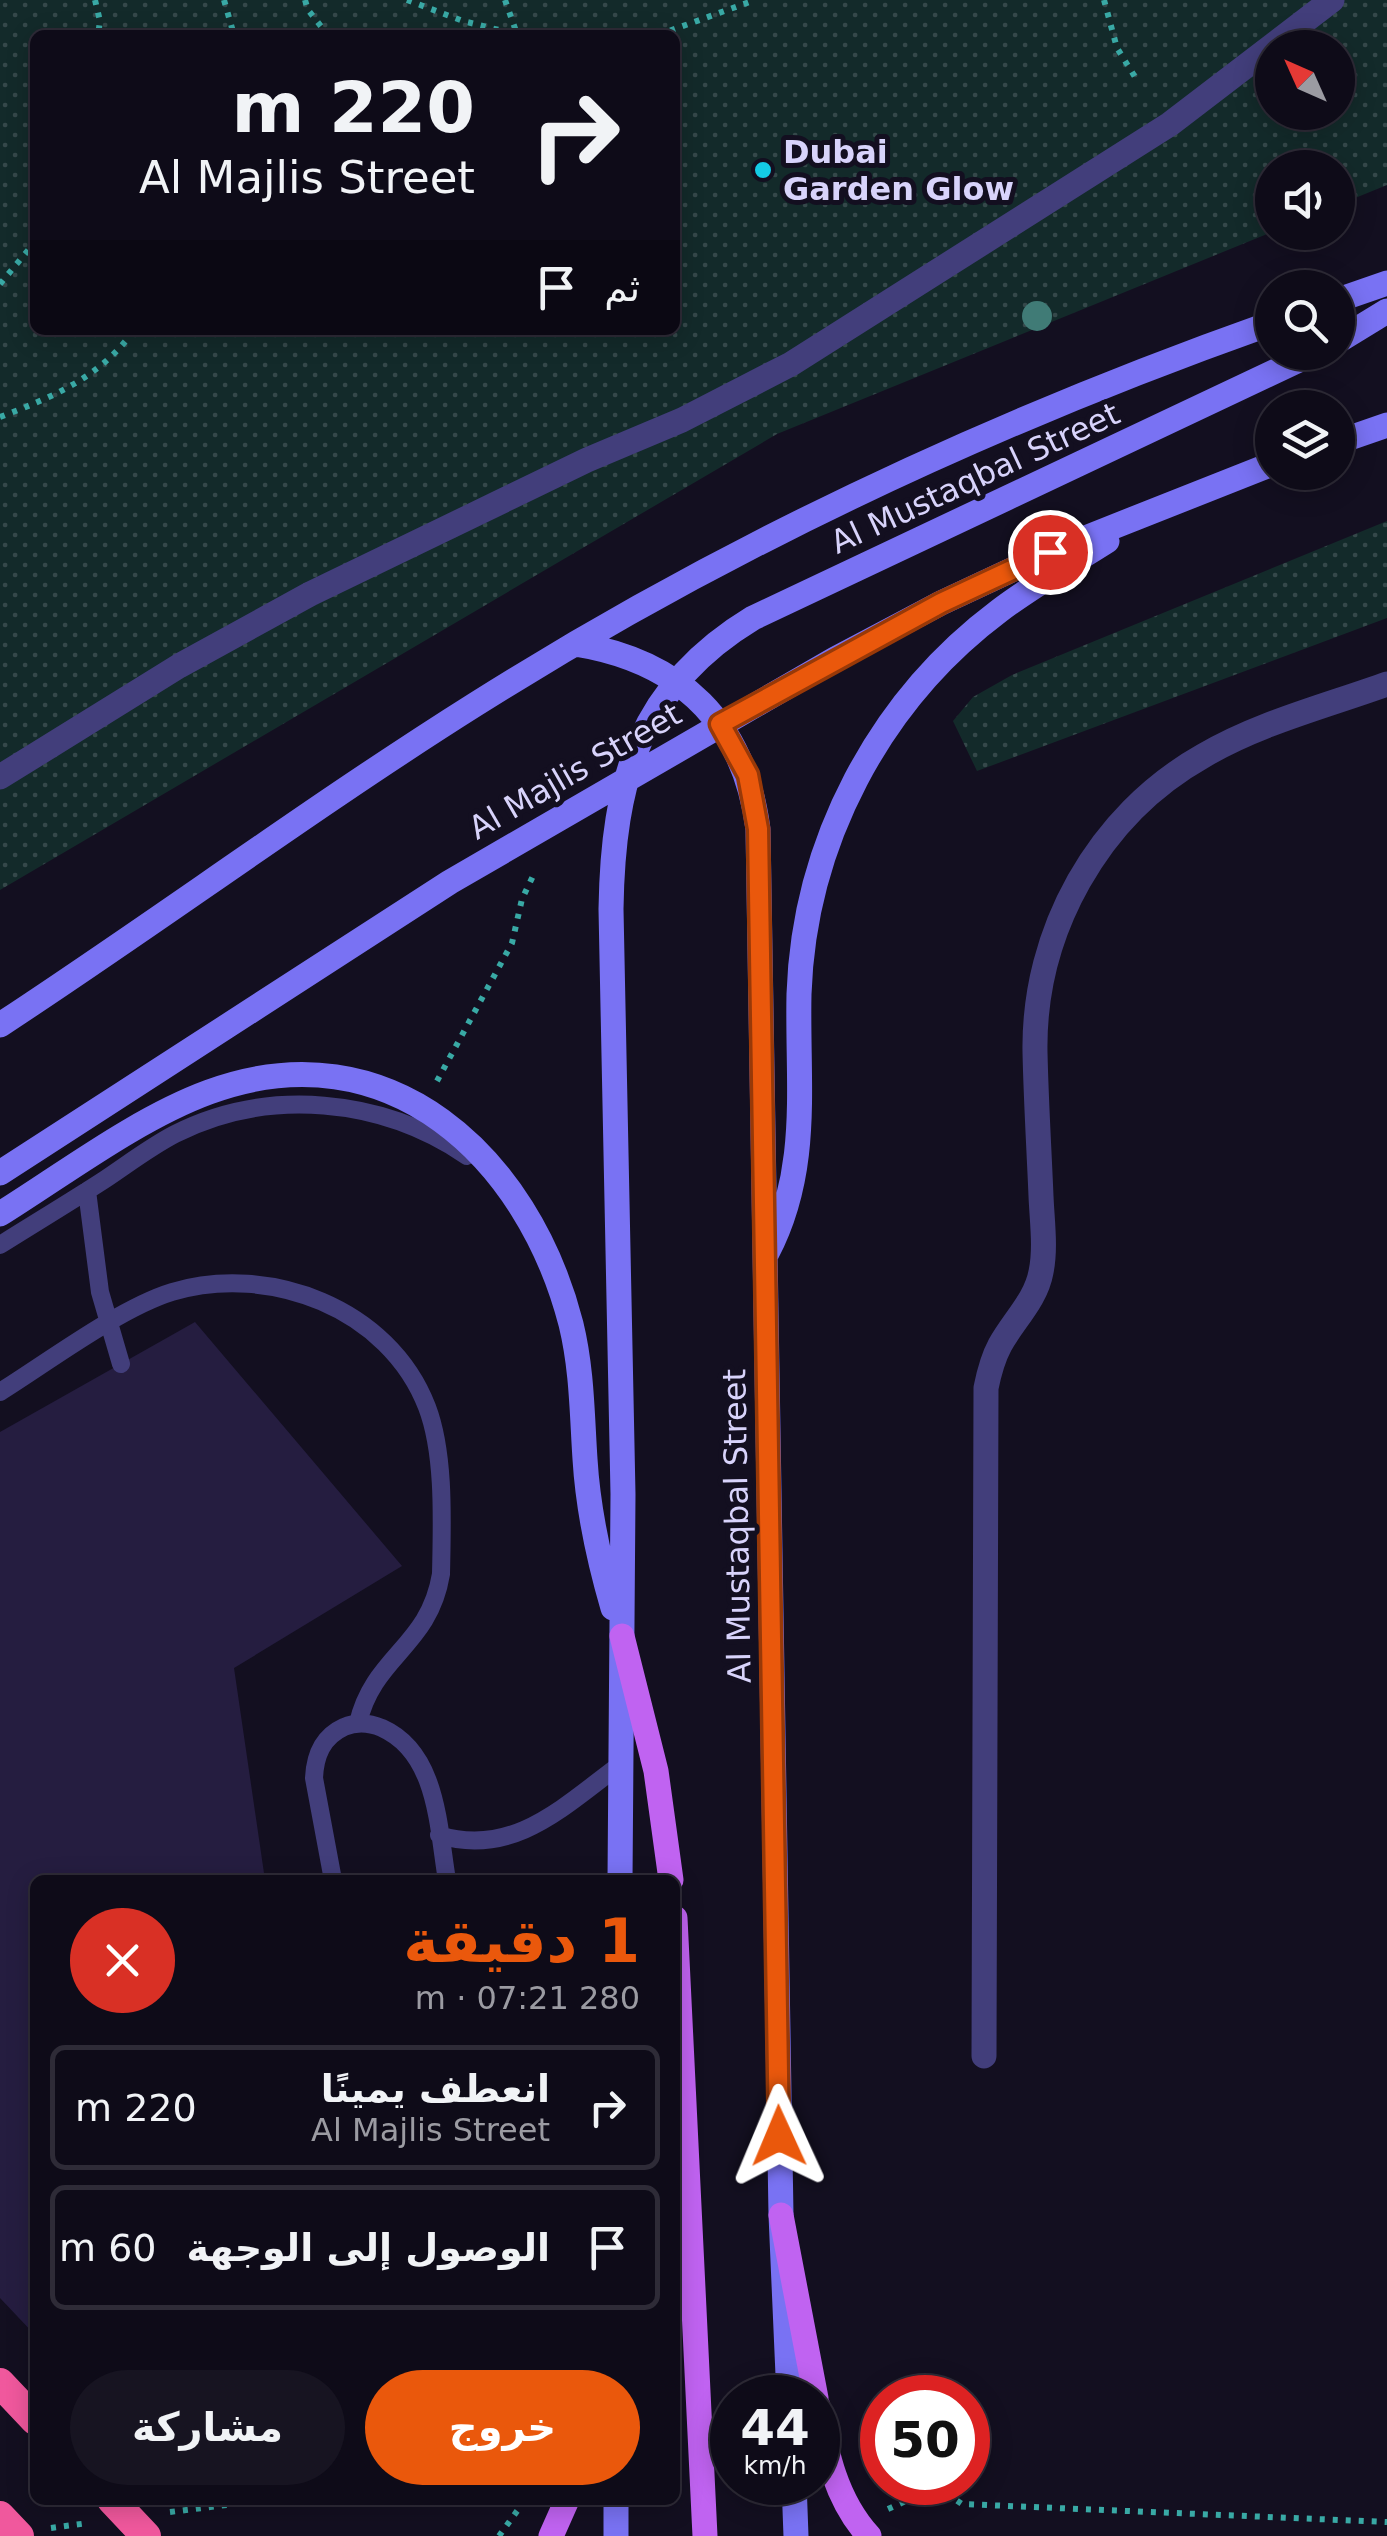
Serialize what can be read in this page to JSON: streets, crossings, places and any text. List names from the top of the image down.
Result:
{
  "streets": {
    "main road": ["Al Mustaqbal Street", "Al Majlis Street"]
  },
  "crossings": [
    ["Al Mustaqbal Street", "Al Majlis Street"]
  ],
  "places": ["Dubai Garden Glow"],
  "north": "top left",
  "page": {
    "turn": ["220 m", "Al Majlis Street"],
    "then": "ثم",
    "heading": ["1 دقيقة", "280 m · 07:21"],
    "list": [
      {
        "name": "انعطف يمينًا",
        "note": "Al Majlis Street",
        "value": "220 m"
      },
      {
        "name": "الوصول إلى الوجهة",
        "value": "60 m"
      }
    ],
    "buttons": ["خروج", "مشاركة"],
    "speed": "44 km/h",
    "limit": "50"
  }
}
